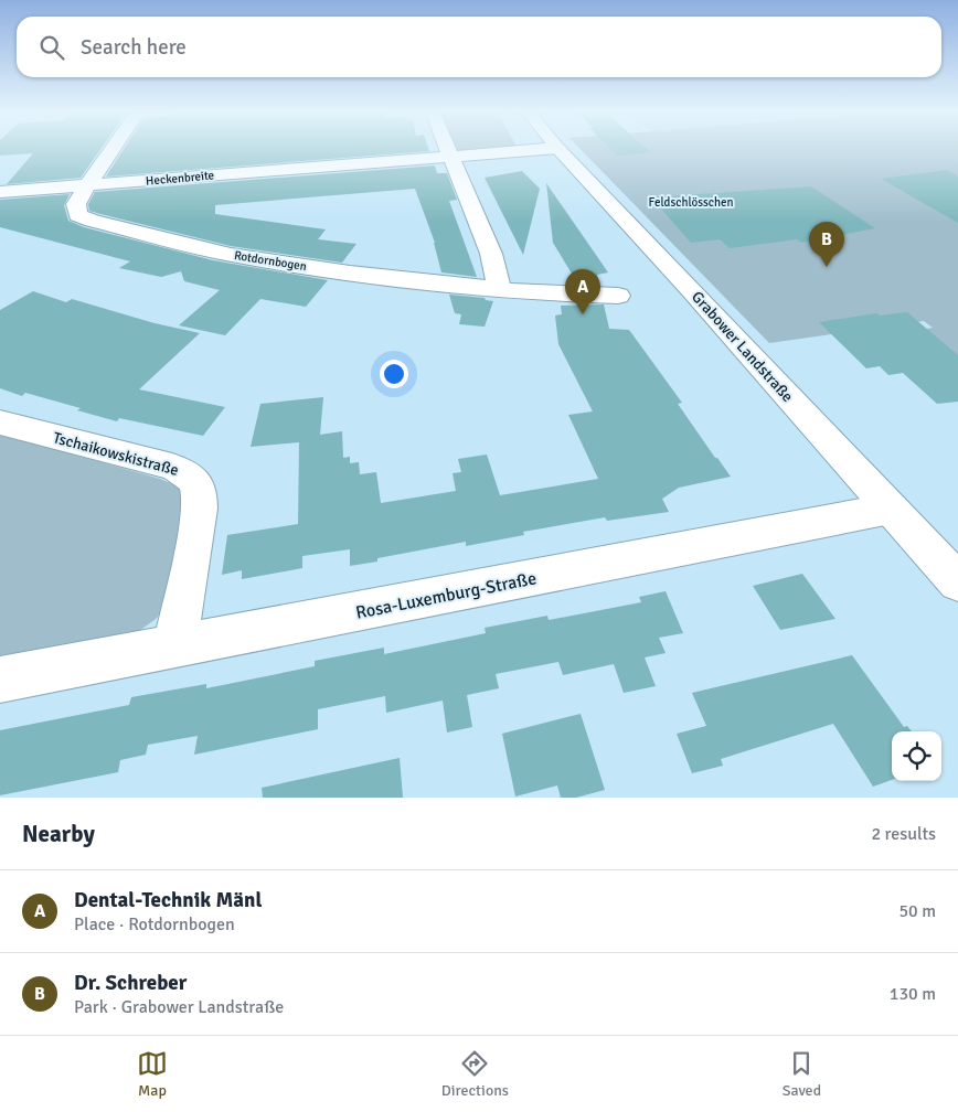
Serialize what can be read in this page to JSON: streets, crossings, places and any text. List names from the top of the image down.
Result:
{
  "streets": {
    "street": [
      "Heckenbreite",
      "Rotdornbogen",
      "Grabower Landstraße",
      "Tschaikowskistraße",
      "Rosa-Luxemburg-Straße"
    ]
  },
  "crossings": [
    ["Heckenbreite", "Rotdornbogen"],
    ["Heckenbreite", "Grabower Landstraße"],
    ["Grabower Landstraße", "Rosa-Luxemburg-Straße"],
    ["Tschaikowskistraße", "Rosa-Luxemburg-Straße"]
  ],
  "parks": ["Feldschlösschen"],
  "page": {
    "search": "Search here",
    "pins": ["B", "A"],
    "heading": ["Nearby", "2 results"],
    "list": [
      {
        "mark": "A",
        "name": "Dental-Technik Mänl",
        "note": "Place · Rotdornbogen",
        "value": "50 m"
      },
      {
        "mark": "B",
        "name": "Dr. Schreber",
        "note": "Park · Grabower Landstraße",
        "value": "130 m"
      }
    ],
    "nav": ["Map", "Directions", "Saved"]
  }
}
